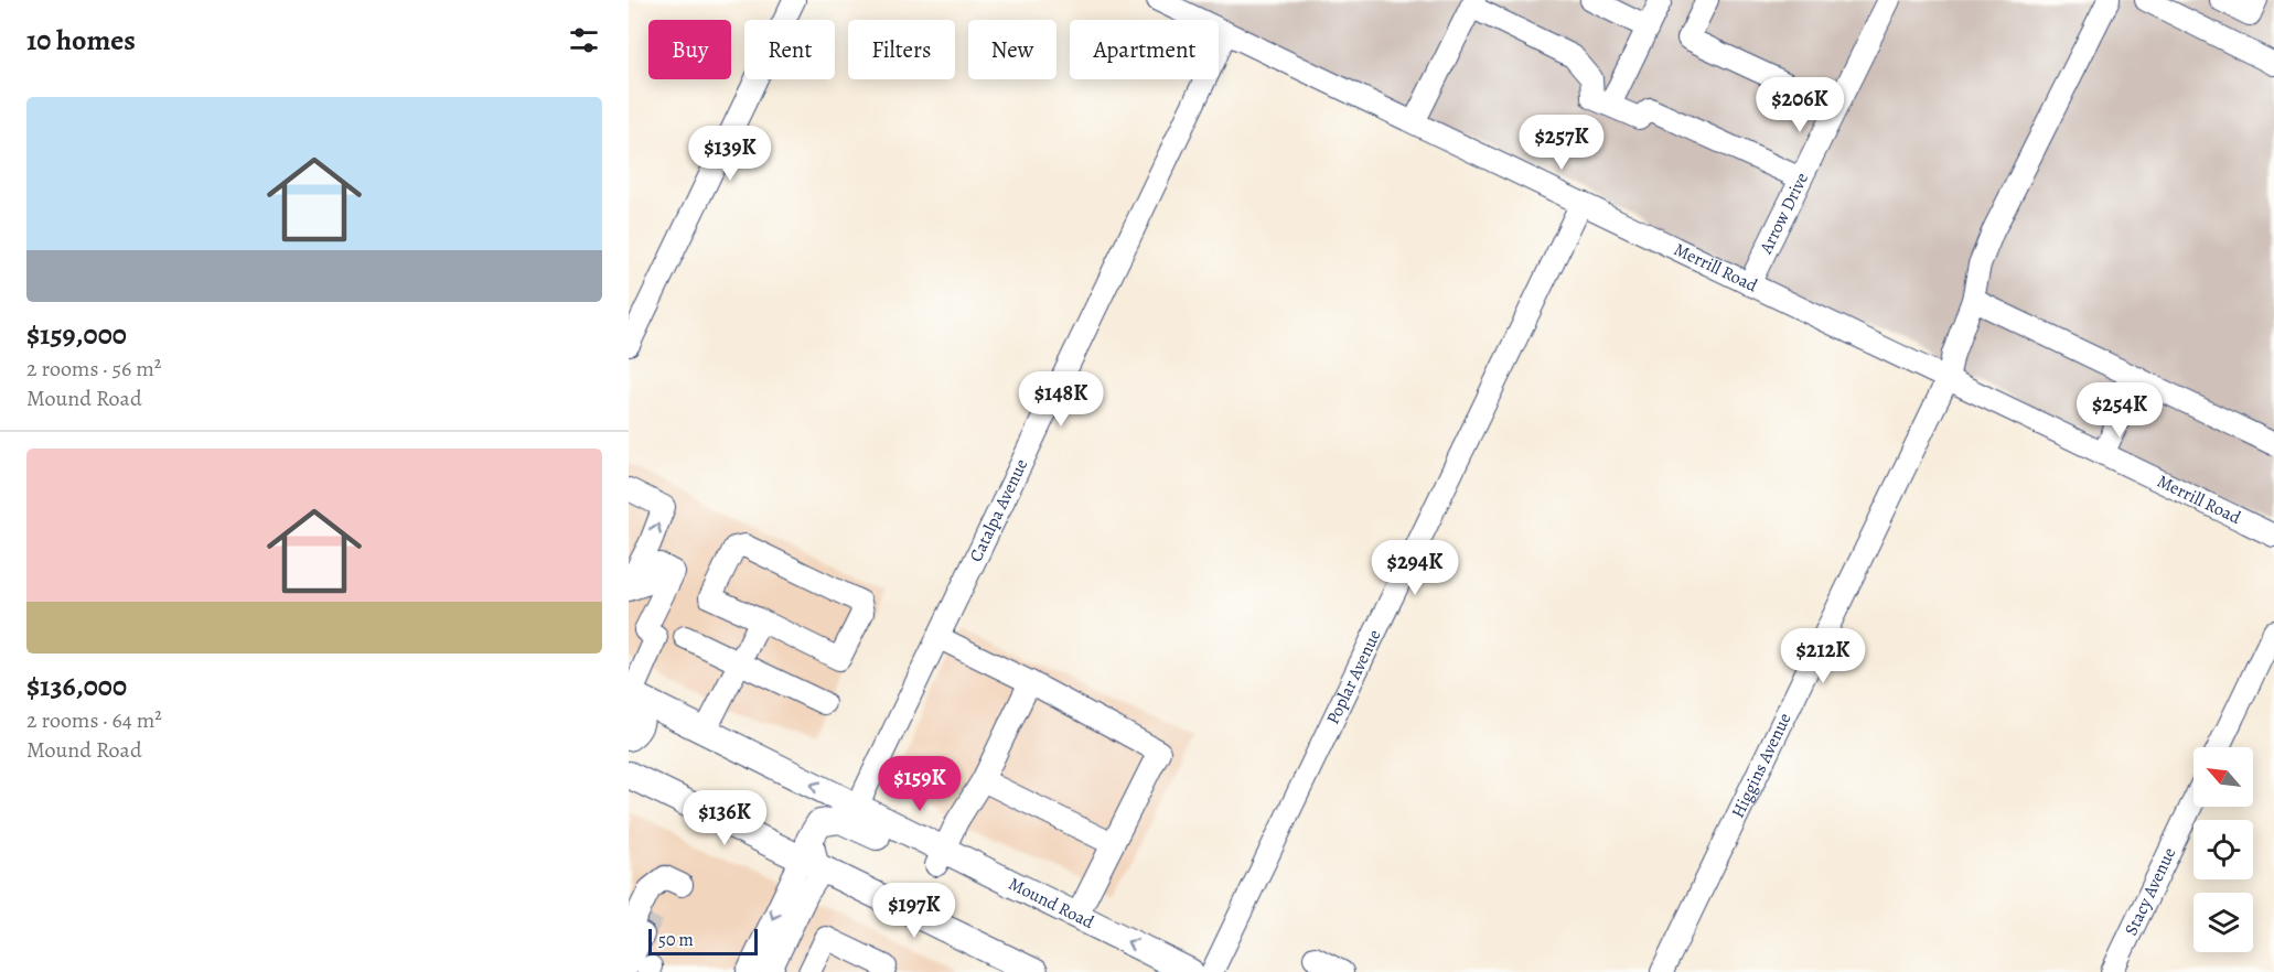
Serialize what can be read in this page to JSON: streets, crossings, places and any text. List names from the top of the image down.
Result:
{
  "streets": {
    "main road": ["Mound Road"],
    "street": [
      "Arrow Drive",
      "Merrill Road",
      "Catalpa Avenue",
      "Poplar Avenue",
      "Higgins Avenue",
      "Stacy Avenue"
    ]
  },
  "crossings": [
    ["Arrow Drive", "Merrill Road"],
    ["Merrill Road", "Catalpa Avenue"],
    ["Merrill Road", "Poplar Avenue"],
    ["Merrill Road", "Higgins Avenue"]
  ],
  "one_way": ["Mound Road"],
  "scale_bar": "50 m",
  "north": "top left",
  "page": {
    "heading": "10 homes",
    "chip": [
      "Buy",
      "Rent",
      "Filters",
      "New",
      "Apartment"
    ],
    "price": [
      "$206K",
      "$257K",
      "$139K",
      "$148K",
      "$254K",
      "$294K",
      "$212K",
      "$159K",
      "$136K",
      "$197K"
    ],
    "list": [
      {
        "name": "$159,000",
        "note": "2 rooms · 56 m² · Mound Road"
      },
      {
        "name": "$136,000",
        "note": "2 rooms · 64 m² · Mound Road"
      }
    ],
    "scale": "50 m"
  }
}
